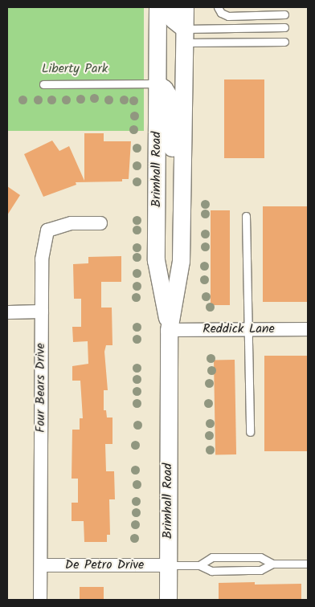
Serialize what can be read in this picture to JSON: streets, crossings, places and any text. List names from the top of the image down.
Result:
{
  "streets": {
    "street": [
      "Brimhall Road",
      "Reddick Lane",
      "Four Bears Drive",
      "De Petro Drive"
    ]
  },
  "crossings": [
    ["Brimhall Road", "Reddick Lane"],
    ["Brimhall Road", "De Petro Drive"],
    ["Four Bears Drive", "De Petro Drive"]
  ],
  "parks": ["Liberty Park"]
}
